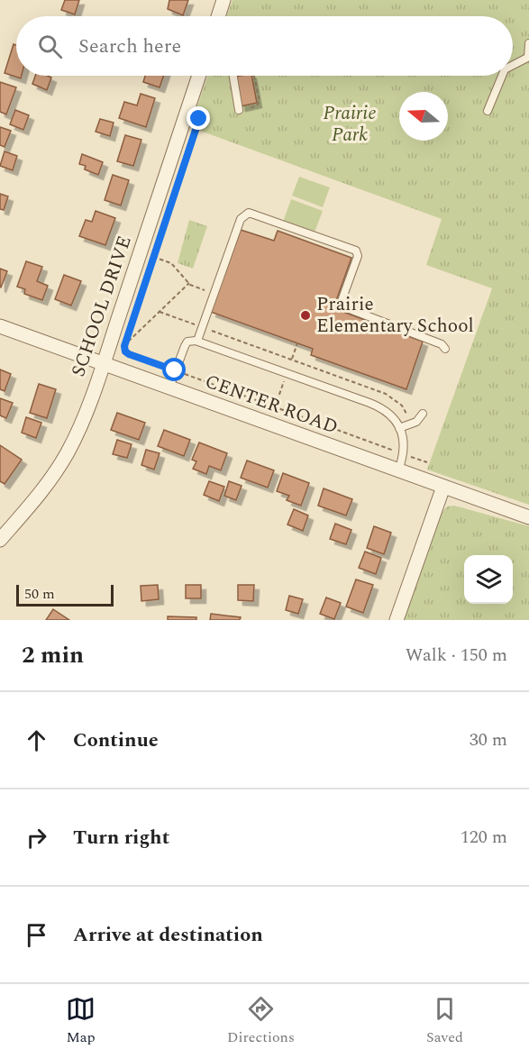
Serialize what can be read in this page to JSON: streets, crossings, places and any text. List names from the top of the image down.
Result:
{
  "streets": {
    "street": ["SCHOOL DRIVE", "CENTER ROAD"]
  },
  "crossings": [
    ["SCHOOL DRIVE", "CENTER ROAD"]
  ],
  "parks": ["Prairie Park"],
  "places": ["Prairie Elementary School"],
  "scale_bar": "50 m",
  "north": "left",
  "page": {
    "search": "Search here",
    "scale": "50 m",
    "heading": ["2 min", "Walk · 150 m"],
    "list": [
      ["Continue", "30 m"],
      ["Turn right", "120 m"],
      "Arrive at destination"
    ],
    "nav": ["Map", "Directions", "Saved"]
  }
}
